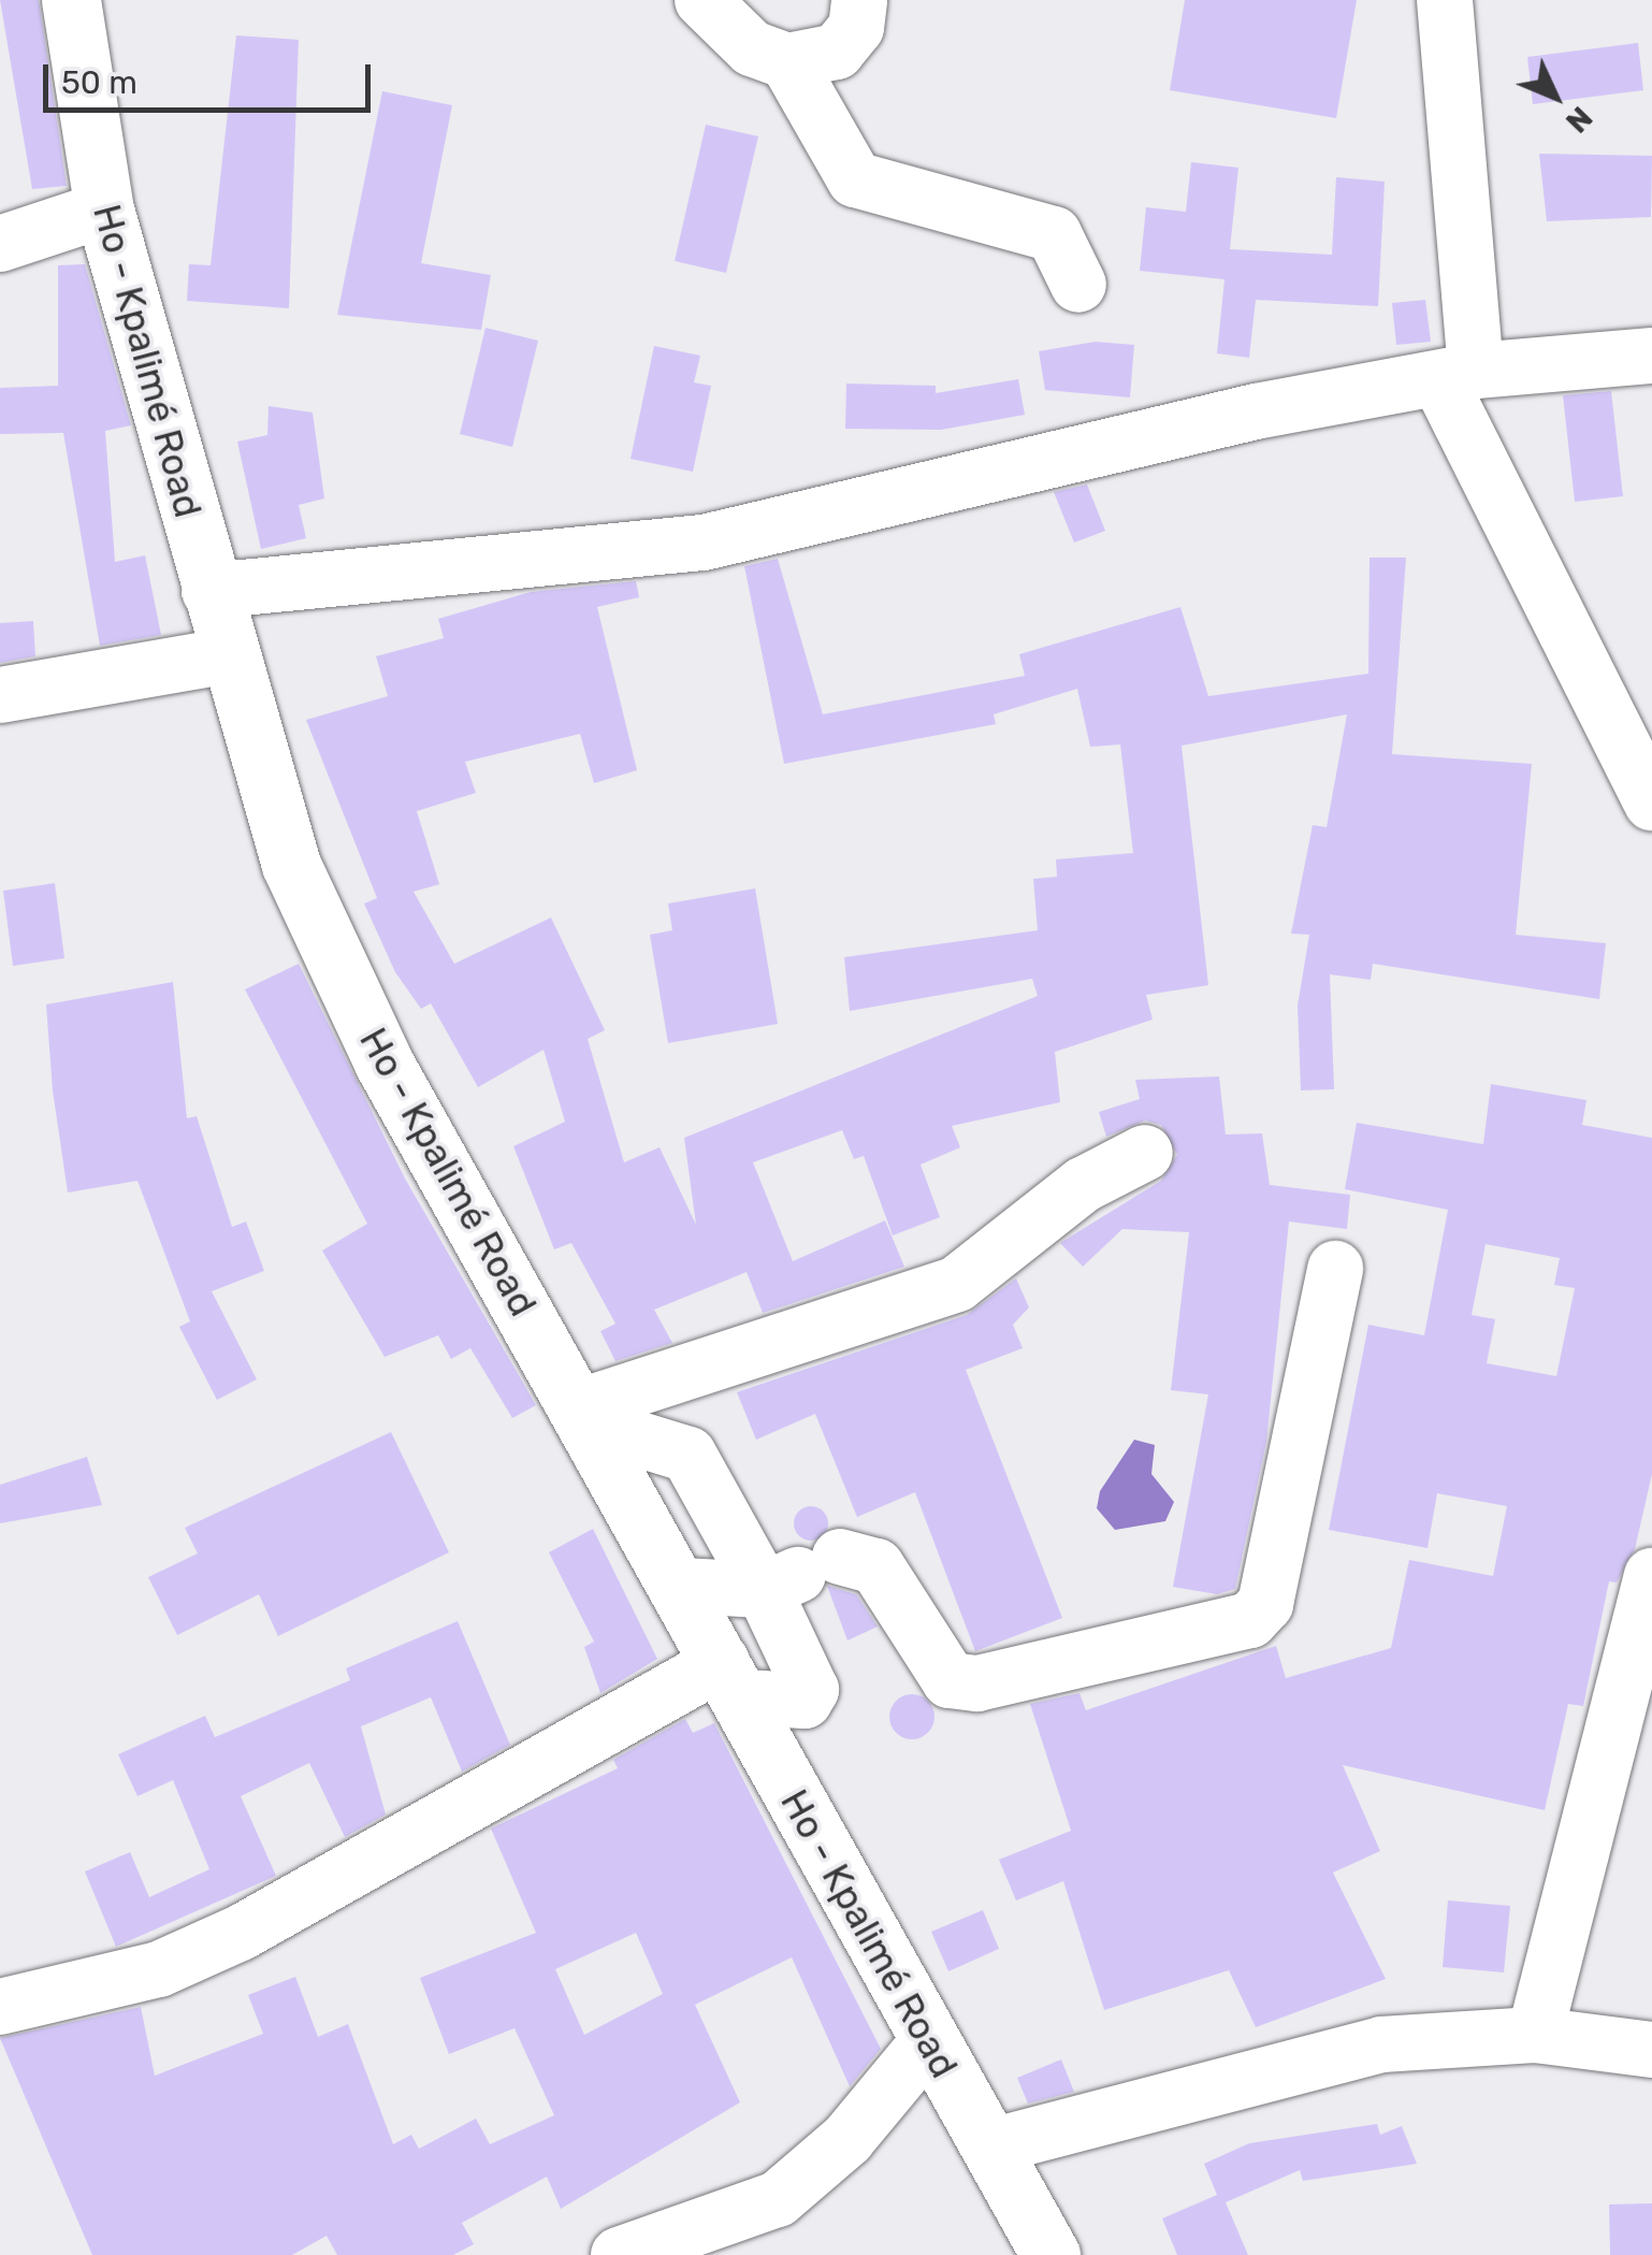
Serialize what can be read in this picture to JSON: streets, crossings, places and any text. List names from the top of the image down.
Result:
{
  "streets": {
    "main road": ["Ho - Kpalimé Road"]
  },
  "scale_bar": "50 m",
  "north": "bottom right"
}
